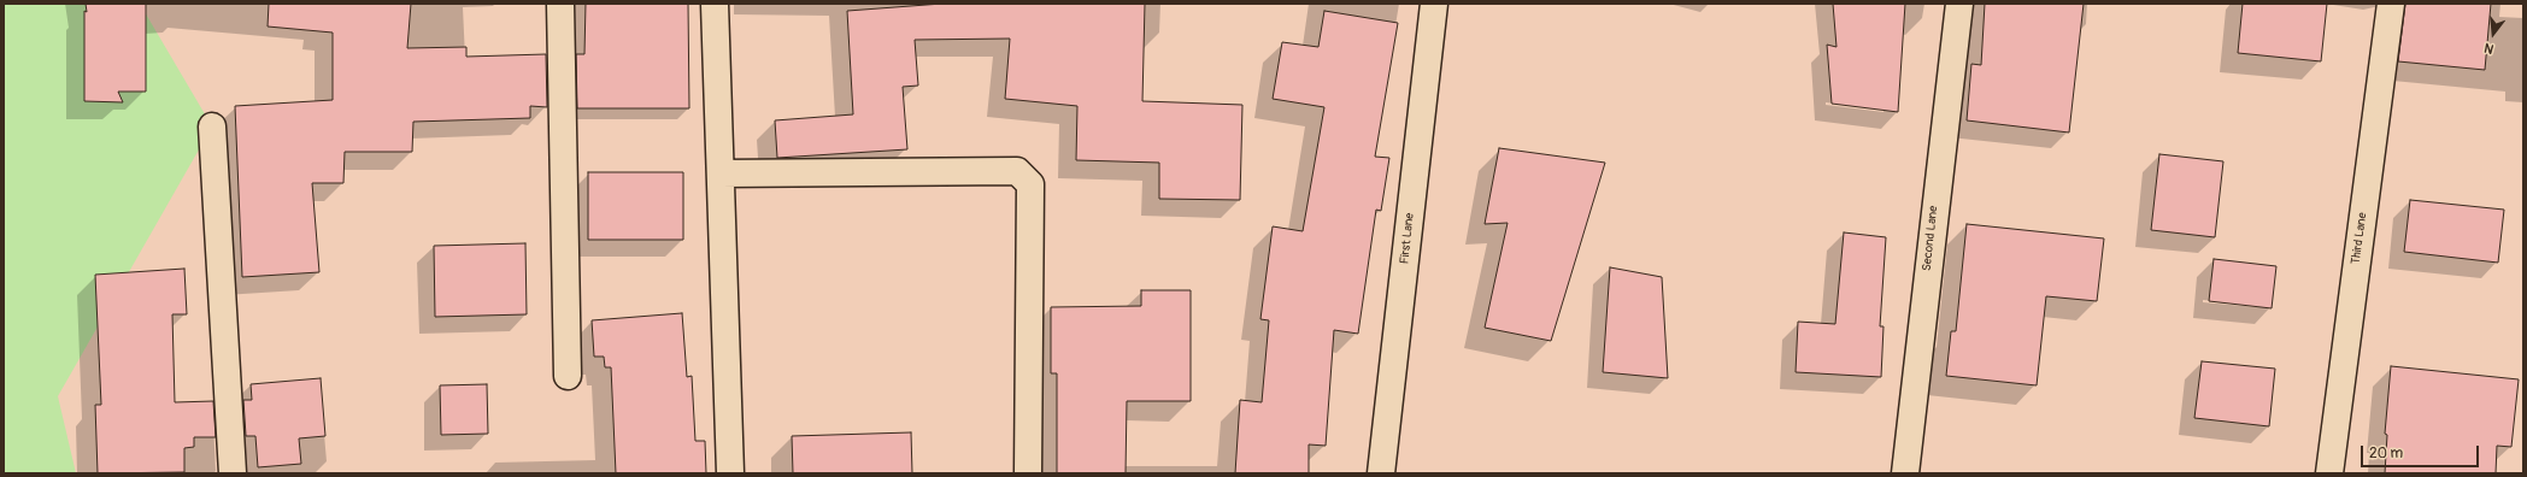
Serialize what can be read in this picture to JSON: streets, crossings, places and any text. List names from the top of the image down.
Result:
{
  "streets": {
    "street": ["First Lane", "Second Lane", "Third Lane"]
  },
  "scale_bar": "20 m",
  "north": "bottom"
}
